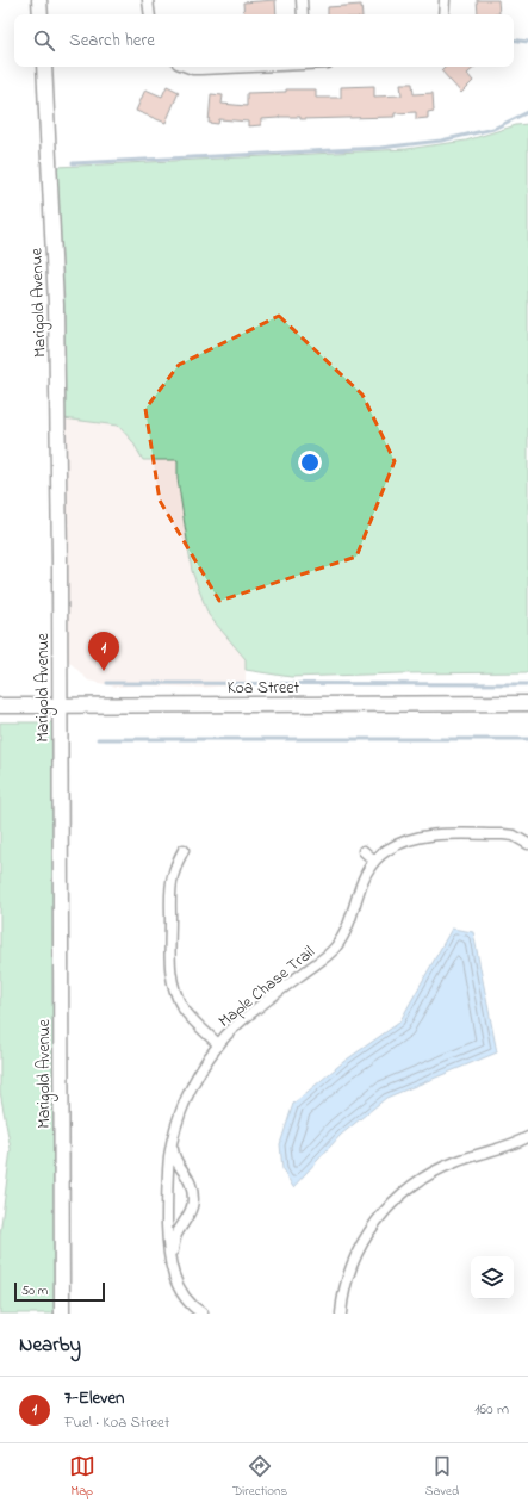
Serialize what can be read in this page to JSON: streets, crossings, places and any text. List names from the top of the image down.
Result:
{
  "streets": {
    "main road": ["Marigold Avenue", "Koa Street"],
    "street": ["Maple Chase Trail"]
  },
  "crossings": [
    ["Marigold Avenue", "Koa Street"]
  ],
  "scale_bar": "50 m",
  "page": {
    "search": "Search here",
    "pins": "1",
    "scale": "50 m",
    "heading": "Nearby",
    "list": [
      {
        "mark": "1",
        "name": "7-Eleven",
        "note": "Fuel · Koa Street",
        "value": "160 m"
      }
    ],
    "nav": ["Map", "Directions", "Saved"]
  }
}
